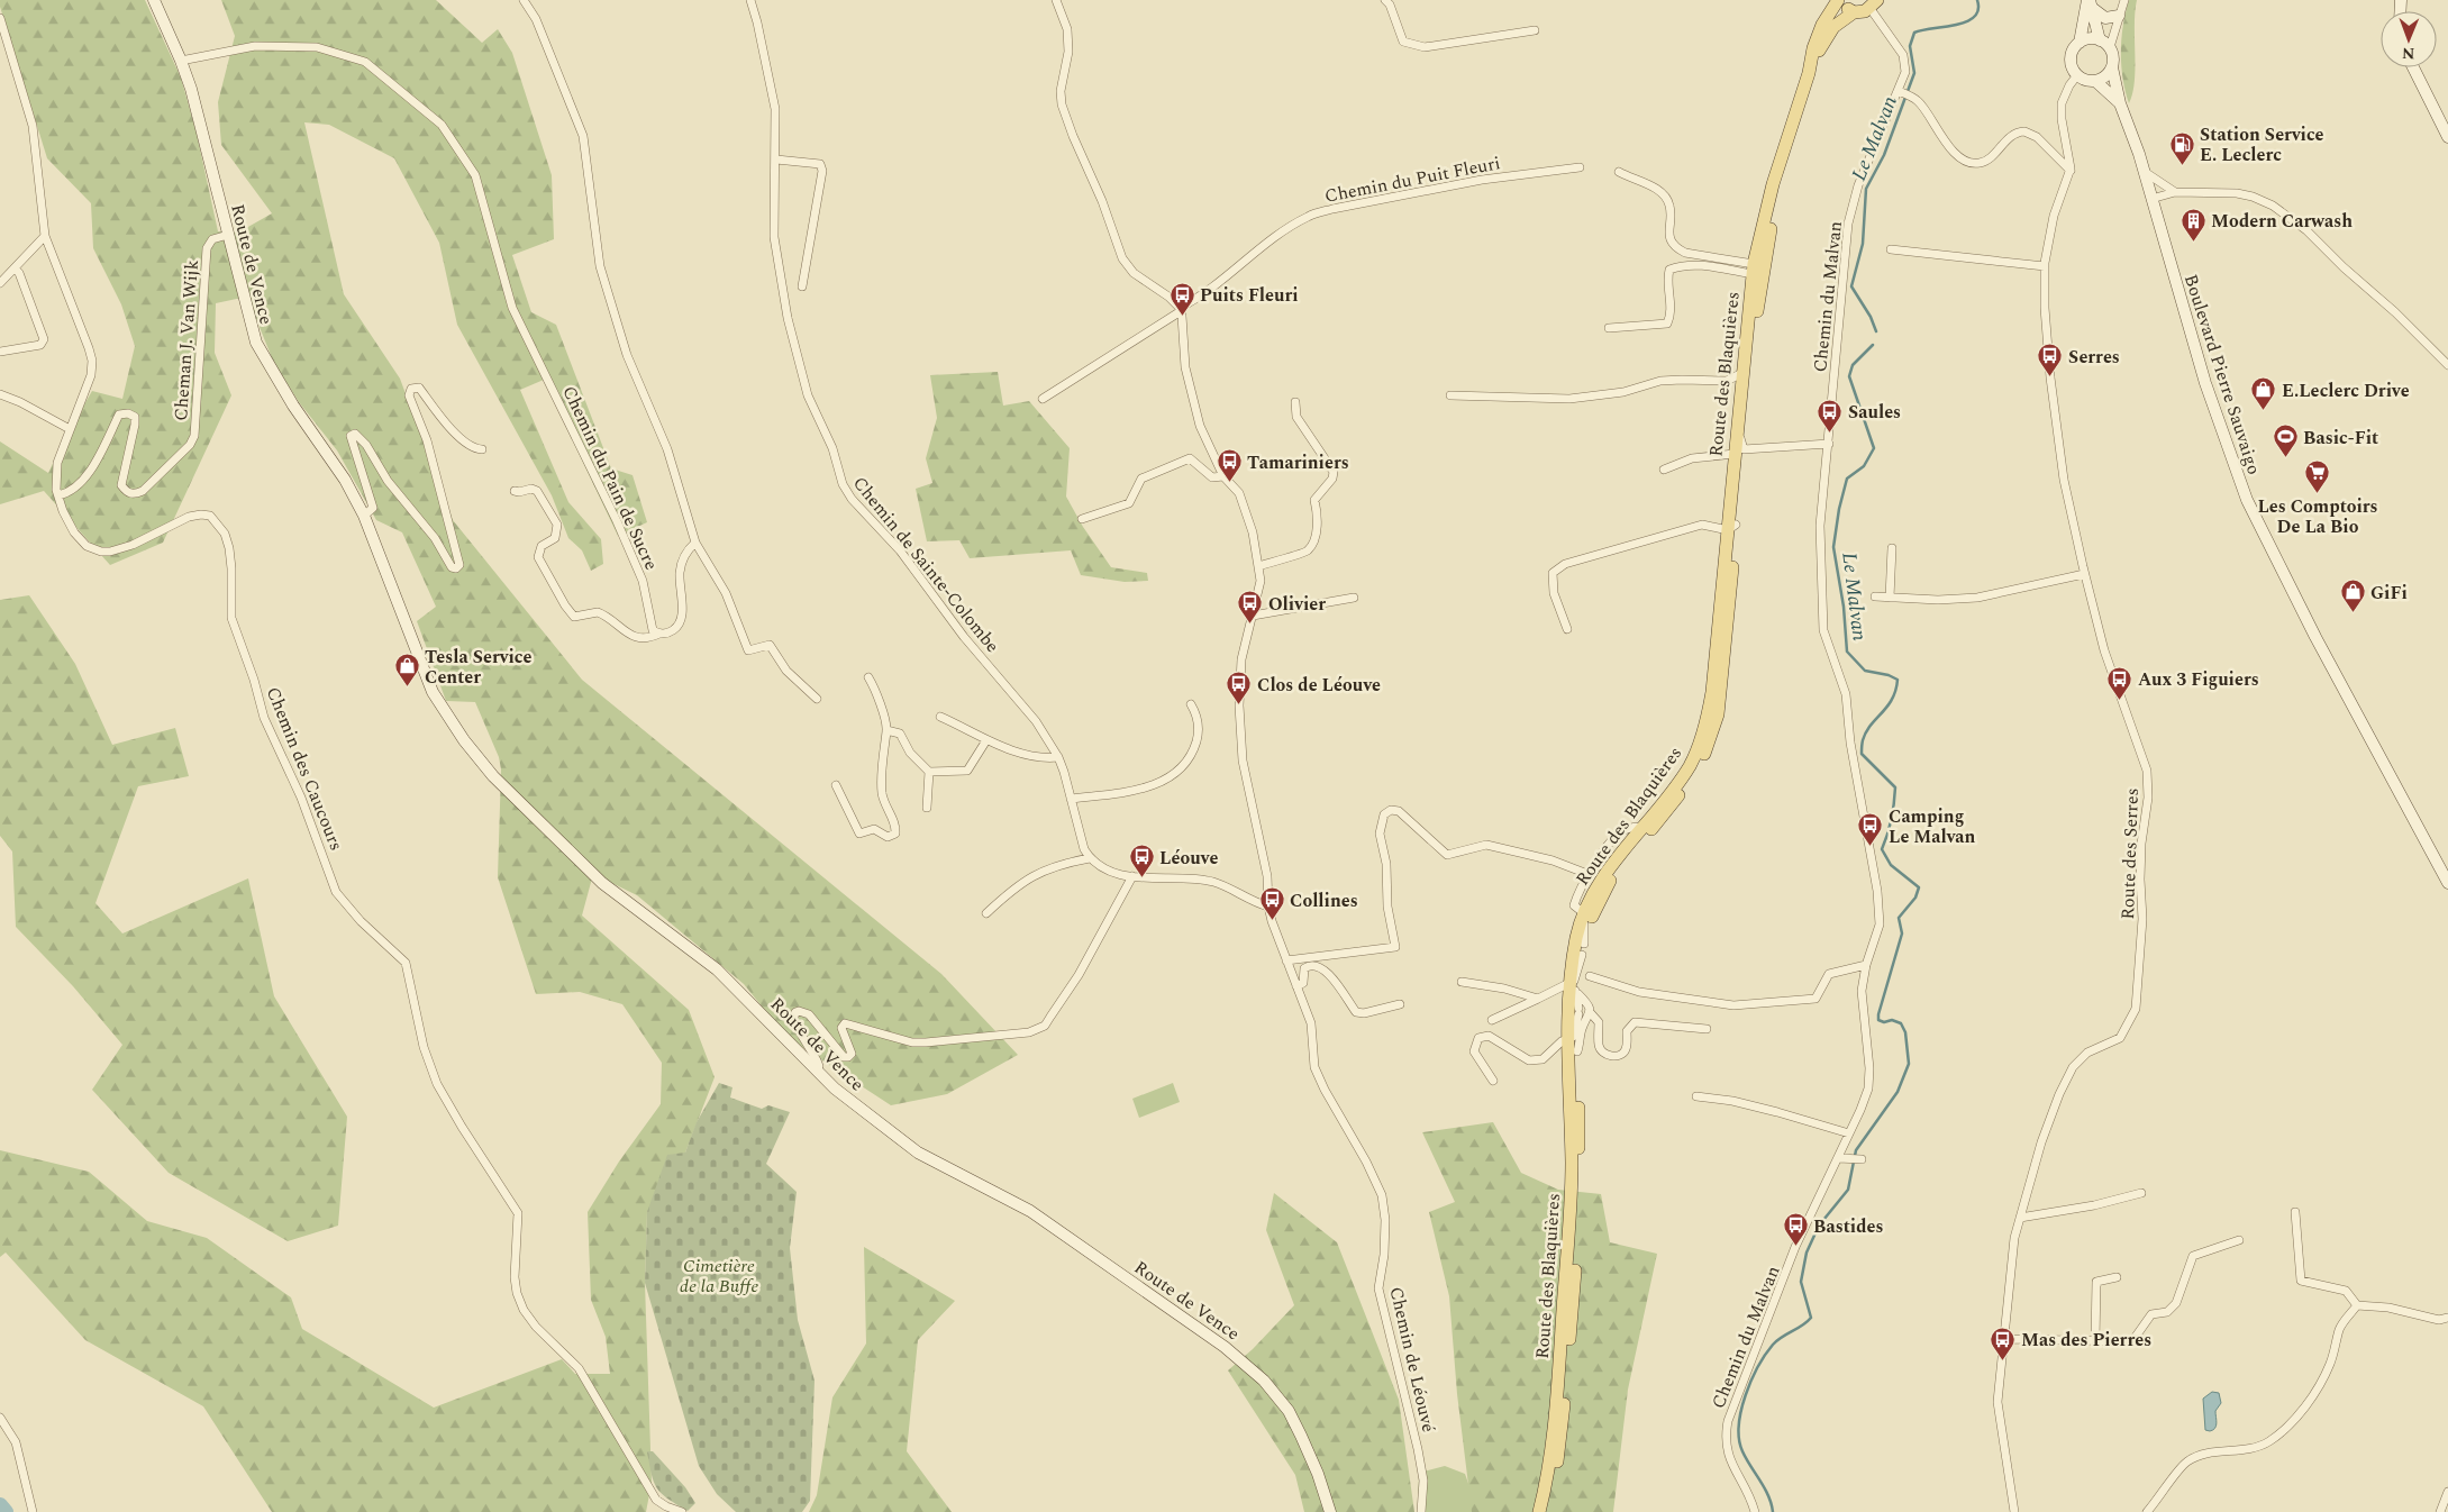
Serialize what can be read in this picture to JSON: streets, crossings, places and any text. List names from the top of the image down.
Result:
{
  "streets": {
    "main road": ["Route de Vence", "Route des Blaquières", "Boulevard Pierre Sauvaigo"],
    "street": [
      "Chemin du Puit Fleuri",
      "Chemin du Malvan",
      "Cheman J. Van Wijk",
      "Chemin du Pain de Sucre",
      "Chemin de Sainte-Colombe",
      "Chemin des Caucours",
      "Route des Serres",
      "Chemin de Léouvé"
    ]
  },
  "crossings": [
    ["Chemin du Puit Fleuri", "Chemin de Léouvé"],
    ["Route de Vence", "Cheman J. Van Wijk"],
    ["Route de Vence", "Chemin du Pain de Sucre"],
    ["Cheman J. Van Wijk", "Chemin des Caucours"],
    ["Boulevard Pierre Sauvaigo", "Route des Serres"]
  ],
  "water": ["Le Malvan"],
  "parks": ["Cimetière de la Buffe"],
  "places": {
    "fuel station": ["Station Service E. Leclerc"],
    "building": ["Modern Carwash"],
    "bus stop": [
      "Puits Fleuri",
      "Serres",
      "Saules",
      "Tamariniers",
      "Olivier",
      "Aux 3 Figuiers",
      "Clos de Léouve",
      "Camping Le Malvan",
      "Léouve",
      "Collines",
      "Bastides",
      "Mas des Pierres"
    ],
    "shop": ["E.Leclerc Drive", "GiFi", "Tesla Service Center"],
    "sports": ["Basic-Fit"],
    "supermarket": ["Les Comptoirs De La Bio"]
  },
  "north": "bottom"
}
